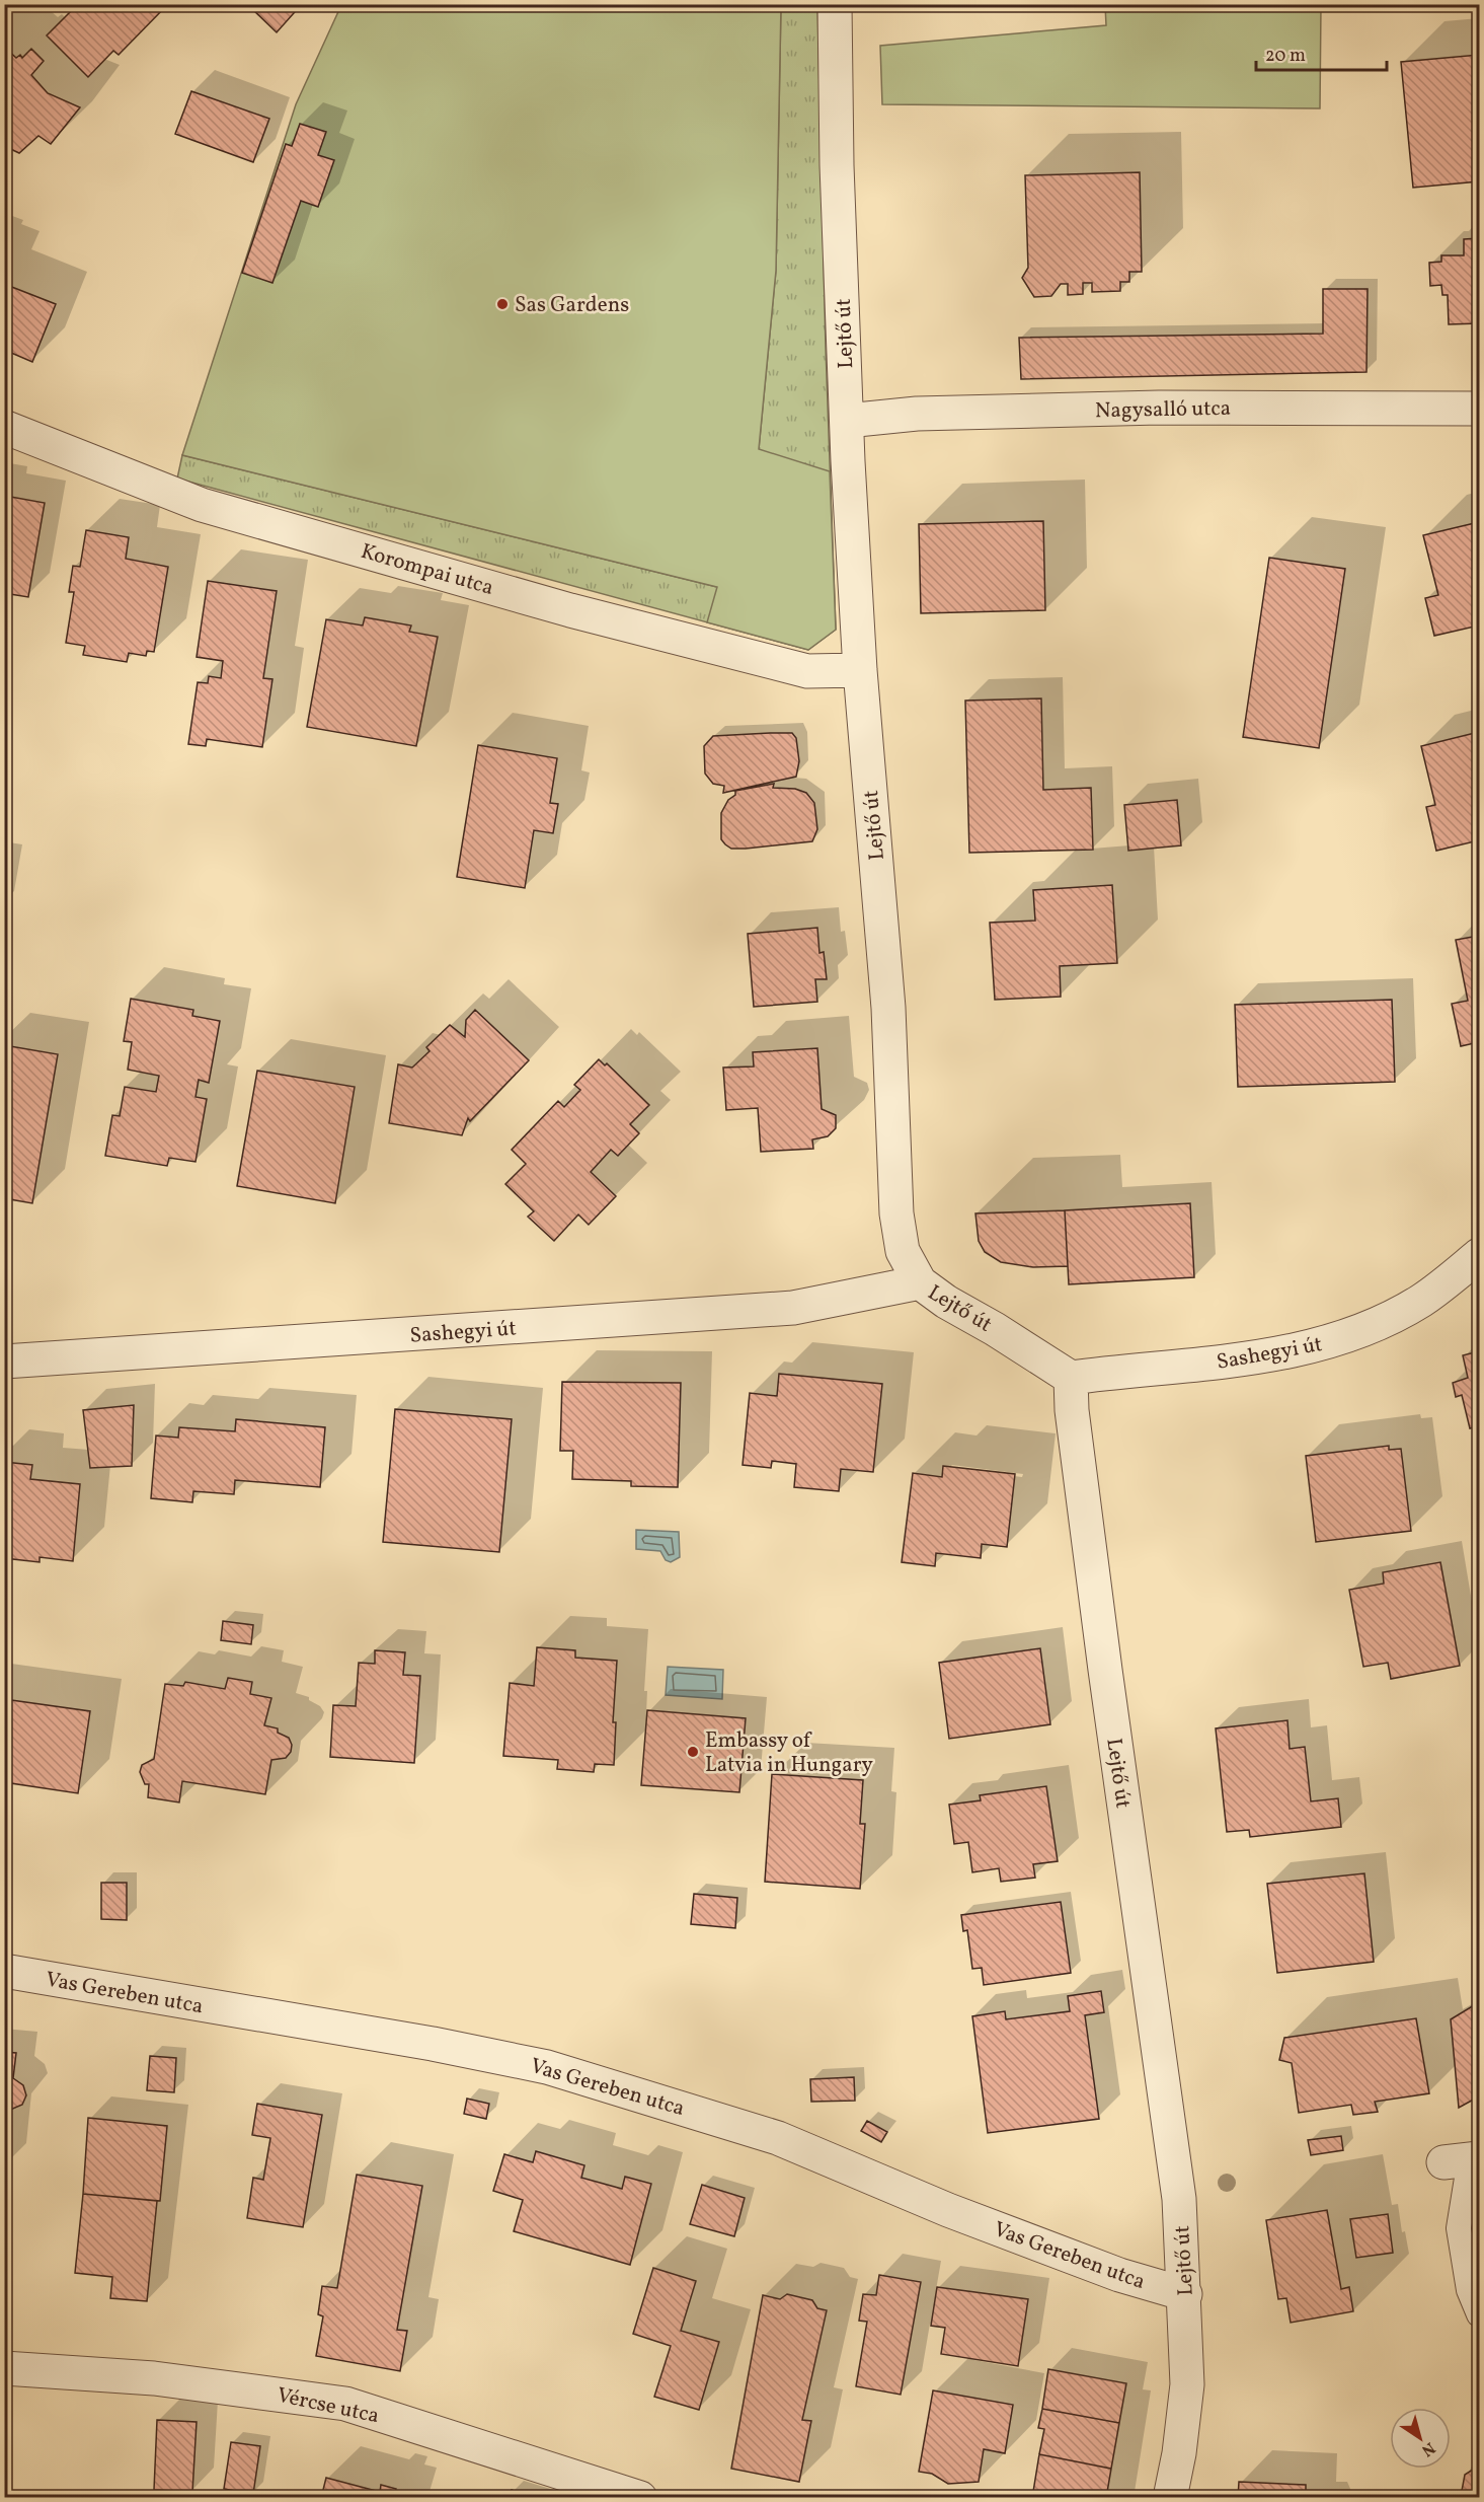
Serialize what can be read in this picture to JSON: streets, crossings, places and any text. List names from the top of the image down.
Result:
{
  "streets": {
    "street": [
      "Lejtő út",
      "Nagysalló utca",
      "Korompai utca",
      "Sashegyi út",
      "Vas Gereben utca",
      "Vércse utca"
    ]
  },
  "crossings": [
    ["Lejtő út", "Nagysalló utca"],
    ["Lejtő út", "Korompai utca"],
    ["Lejtő út", "Sashegyi út"],
    ["Lejtő út", "Vas Gereben utca"]
  ],
  "places": ["Sas Gardens", "Embassy of Latvia in Hungary"],
  "scale_bar": "20 m",
  "north": "bottom right"
}
